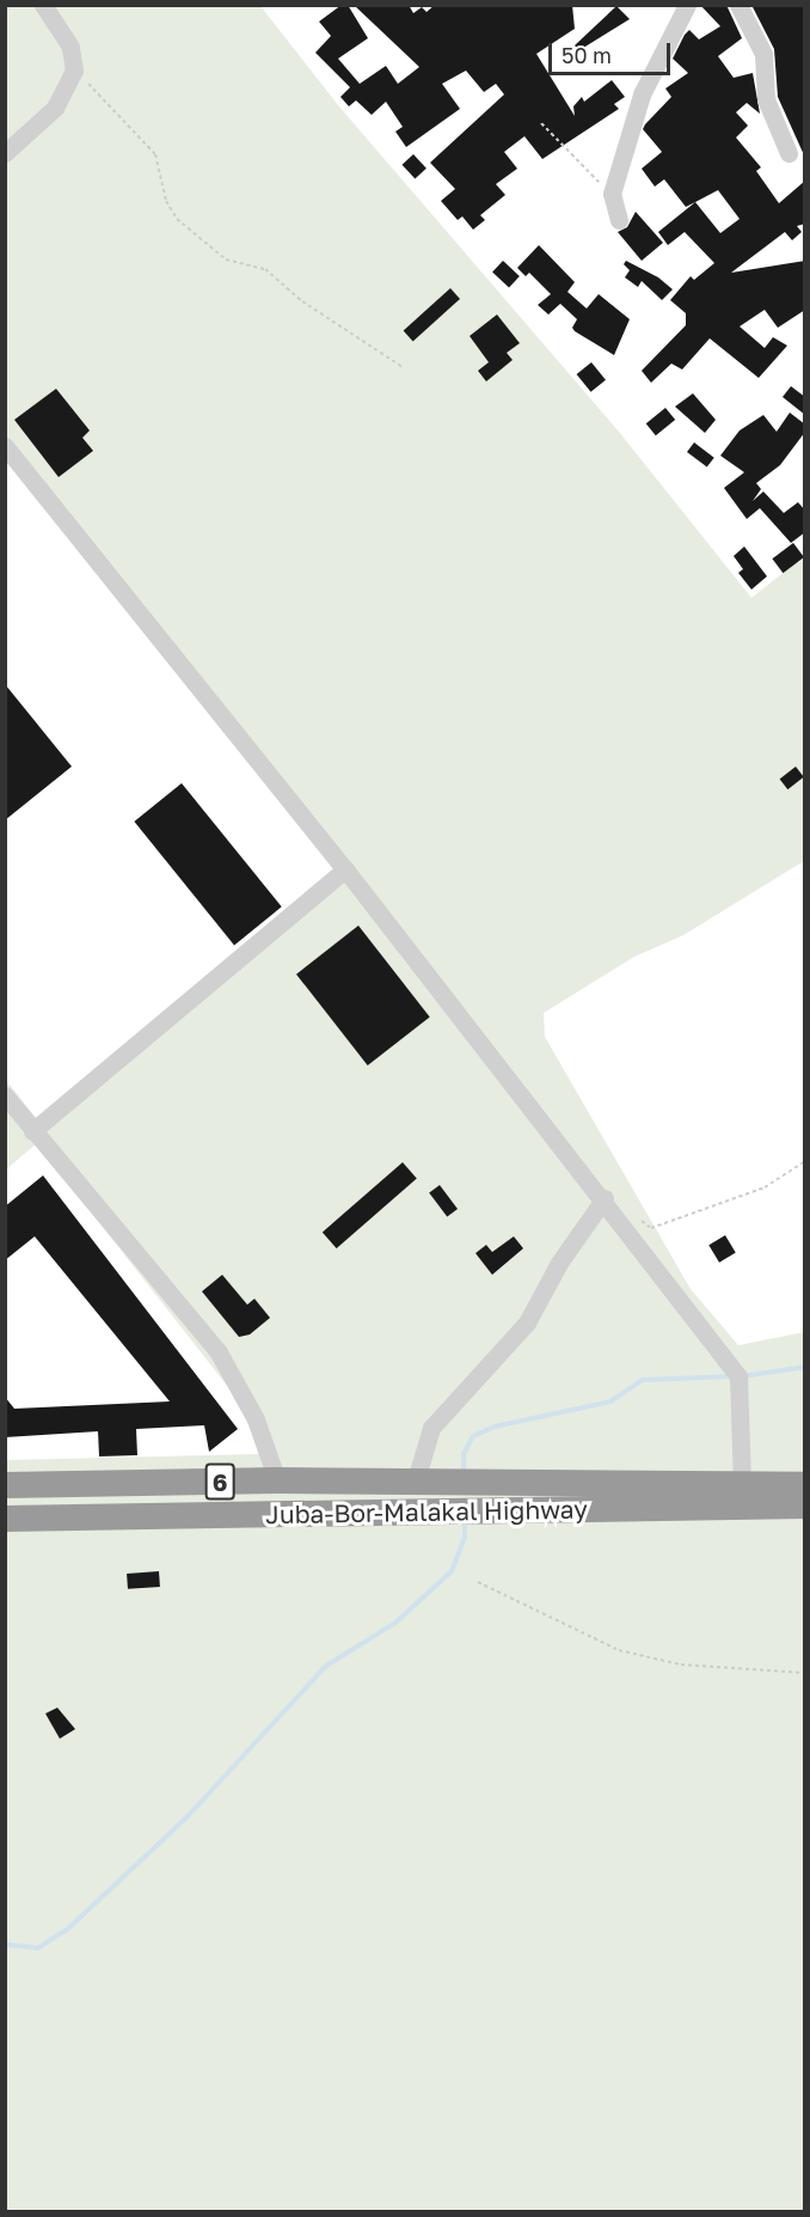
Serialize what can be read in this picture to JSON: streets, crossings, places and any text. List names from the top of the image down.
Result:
{
  "streets": {
    "highway": ["6", "Juba-Bor-Malakal Highway"]
  },
  "scale_bar": "50 m"
}
